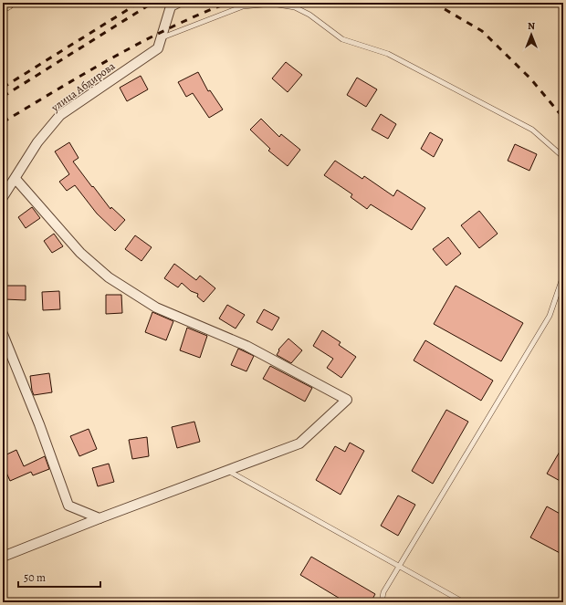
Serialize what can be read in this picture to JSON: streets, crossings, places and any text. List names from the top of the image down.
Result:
{
  "streets": {
    "street": ["улица Абдирова"]
  },
  "scale_bar": "50 m",
  "north": "top"
}
